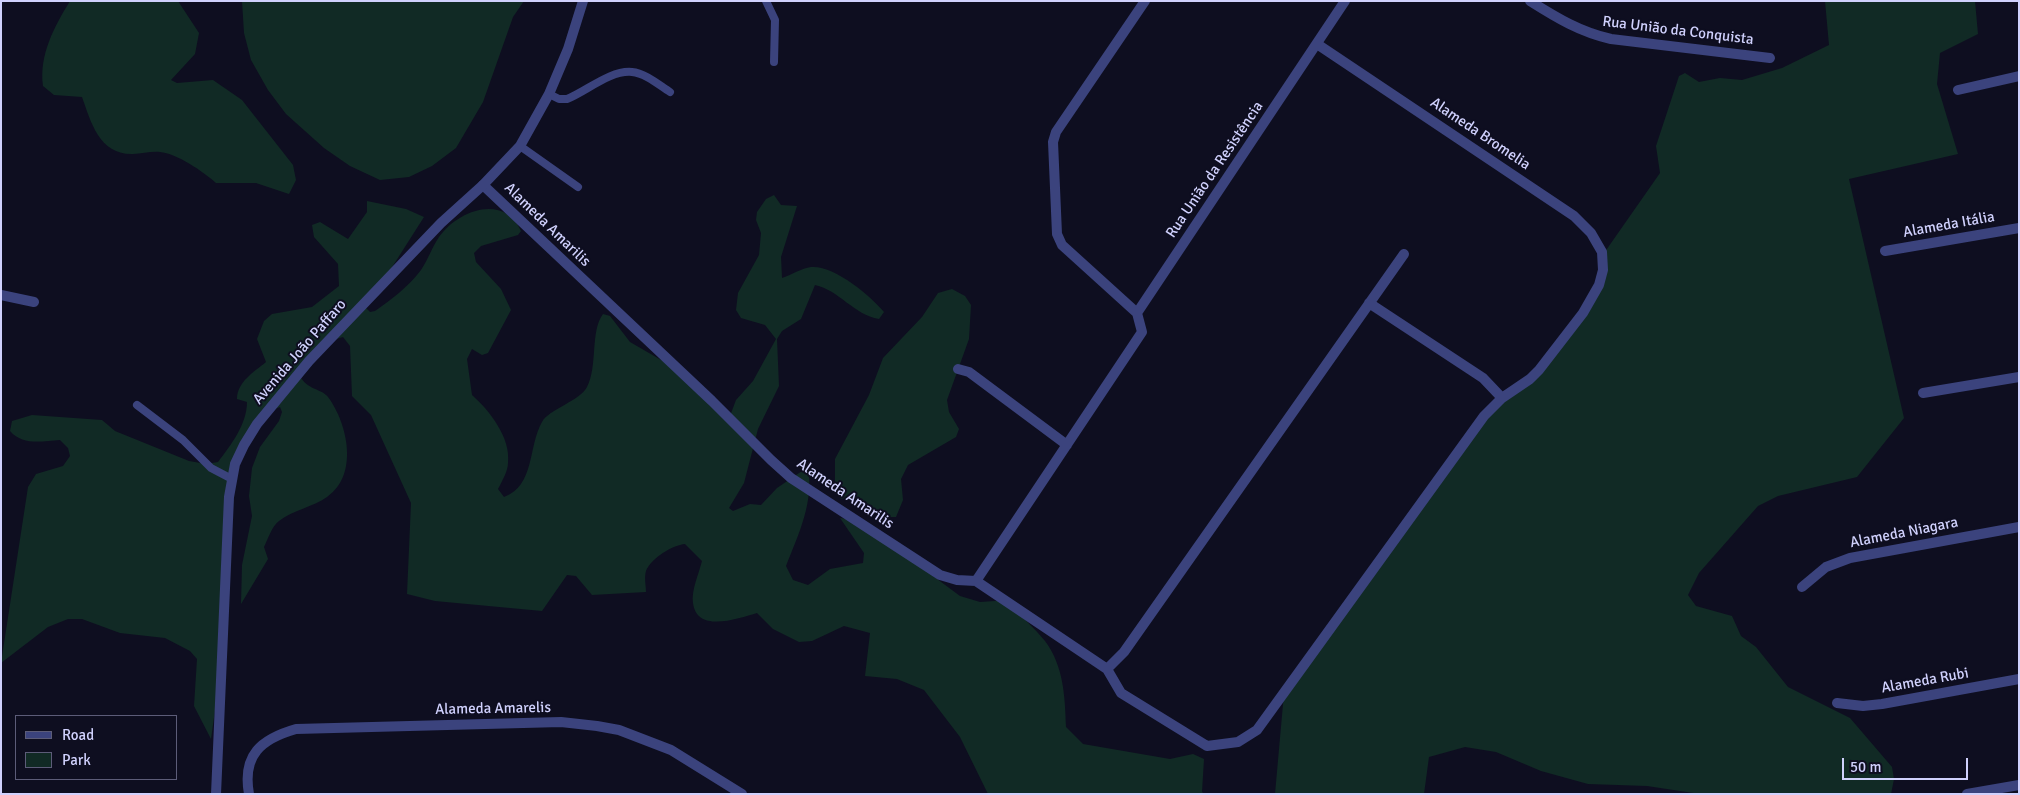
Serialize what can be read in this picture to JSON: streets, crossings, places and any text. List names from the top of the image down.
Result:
{
  "streets": {
    "street": [
      "Rua União da Conquista",
      "Alameda Bromelia",
      "Rua União da Resistência",
      "Alameda Amarilis",
      "Alameda Itália",
      "Avenida João Paffaro",
      "Alameda Niagara",
      "Alameda Rubi",
      "Alameda Amarelis"
    ]
  },
  "crossings": [
    ["Alameda Bromelia", "Rua União da Resistência"],
    ["Alameda Bromelia", "Alameda Amarilis"],
    ["Alameda Amarilis", "Avenida João Paffaro"]
  ],
  "legend": ["Road", "Park"],
  "scale_bar": "50 m"
}
